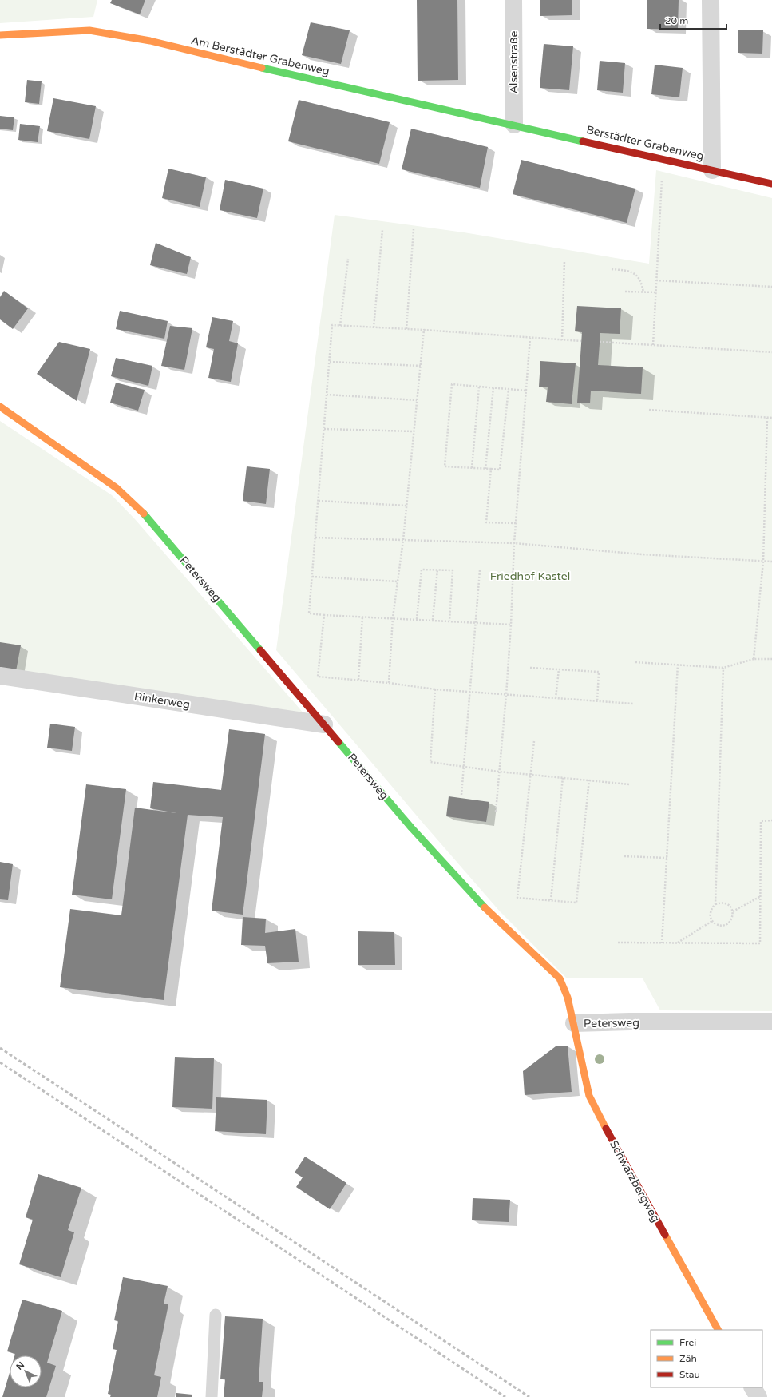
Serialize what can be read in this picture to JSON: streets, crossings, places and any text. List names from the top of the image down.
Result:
{
  "streets": {
    "street": [
      "Am Berstädter Grabenweg",
      "Alsenstraße",
      "Berstädter Grabenweg",
      "Petersweg",
      "Rinkerweg",
      "Schwarzbergweg"
    ]
  },
  "crossings": [
    ["Am Berstädter Grabenweg", "Alsenstraße"],
    ["Am Berstädter Grabenweg", "Berstädter Grabenweg"],
    ["Alsenstraße", "Berstädter Grabenweg"],
    ["Petersweg", "Rinkerweg"],
    ["Petersweg", "Schwarzbergweg"]
  ],
  "parks": ["Friedhof Kastel"],
  "legend": ["Frei", "Zäh", "Stau"],
  "scale_bar": "20 m",
  "north": "top left"
}
